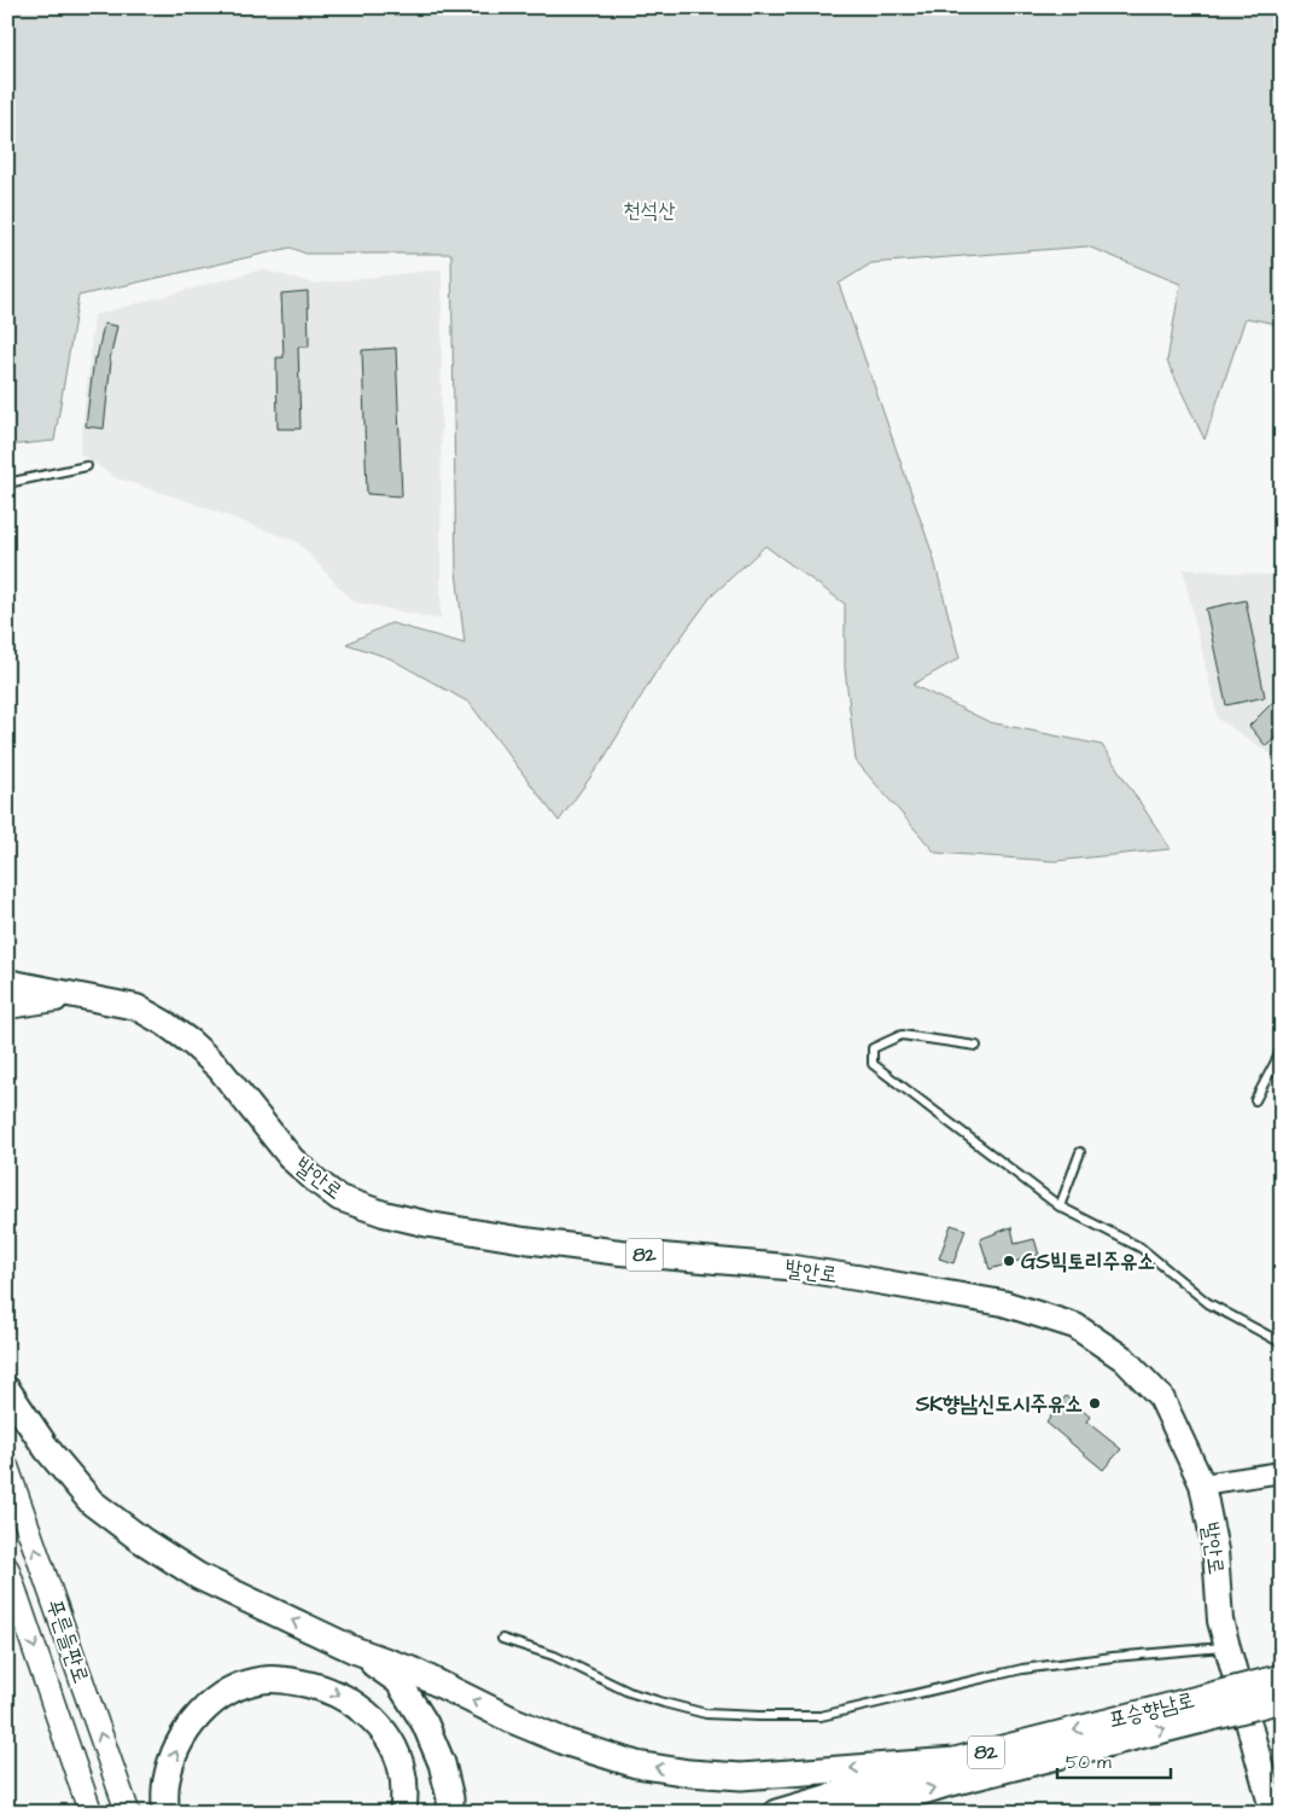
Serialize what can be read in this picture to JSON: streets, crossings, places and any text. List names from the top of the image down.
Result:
{
  "streets": {
    "highway": ["82", "포승향남로"],
    "main road": ["발안로", "푸른들판로"]
  },
  "crossings": [
    ["발안로", "82"]
  ],
  "parks": ["천석산"],
  "places": ["GS빅토리주유소", "SK향남신도시주유소"],
  "scale_bar": "50 m"
}
